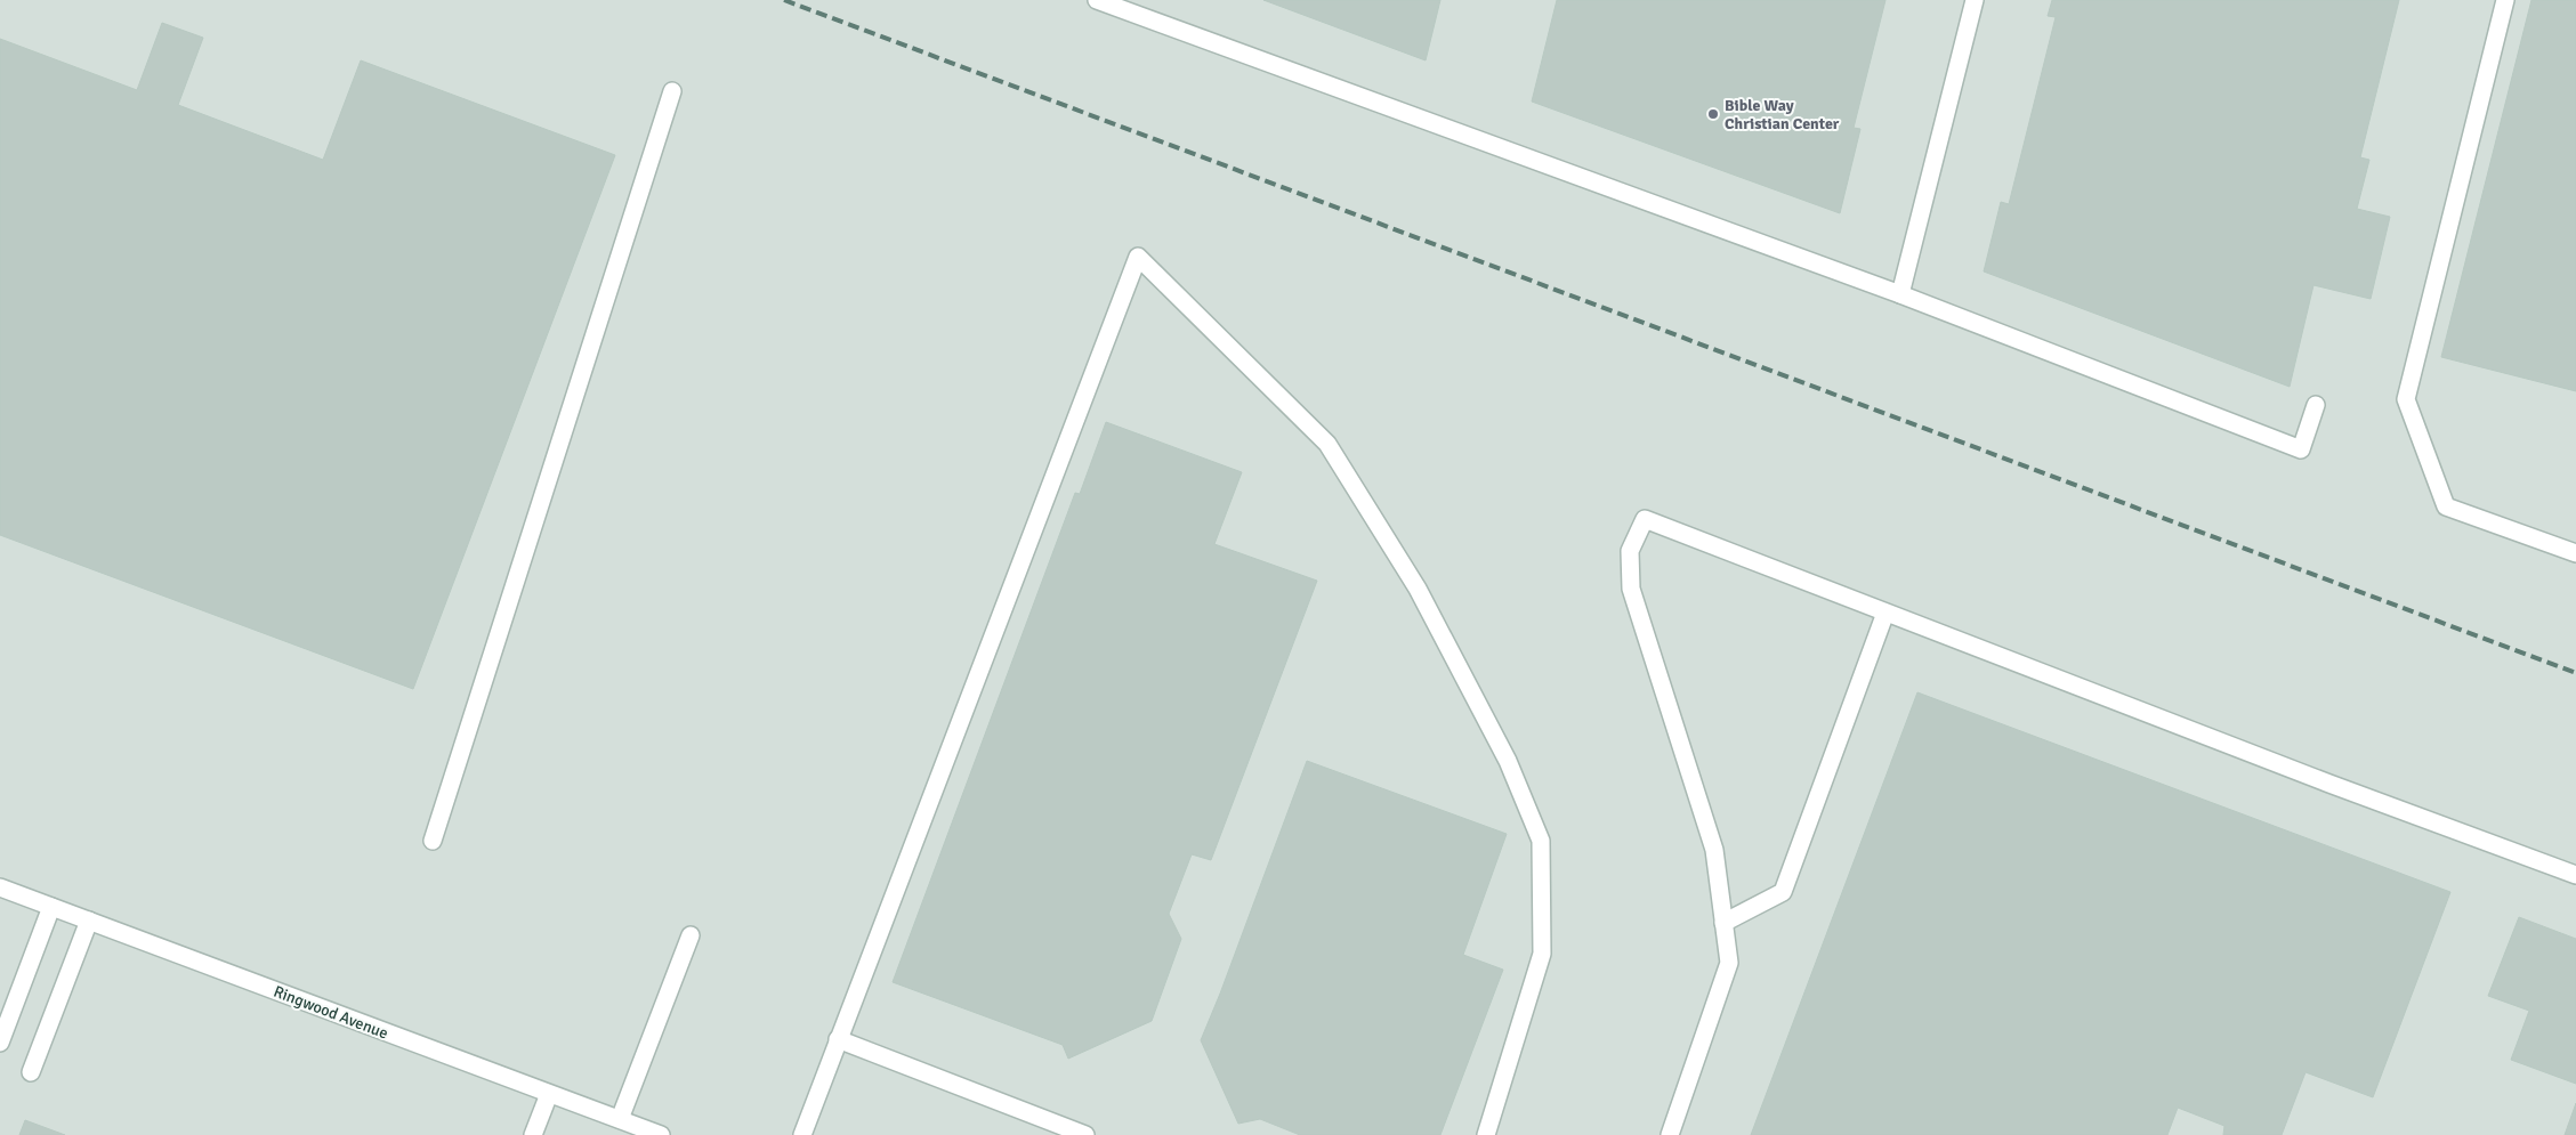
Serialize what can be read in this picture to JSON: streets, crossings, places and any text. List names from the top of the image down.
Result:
{
  "streets": {
    "street": ["Ringwood Avenue"]
  },
  "places": ["Bible Way Christian Center"]
}
